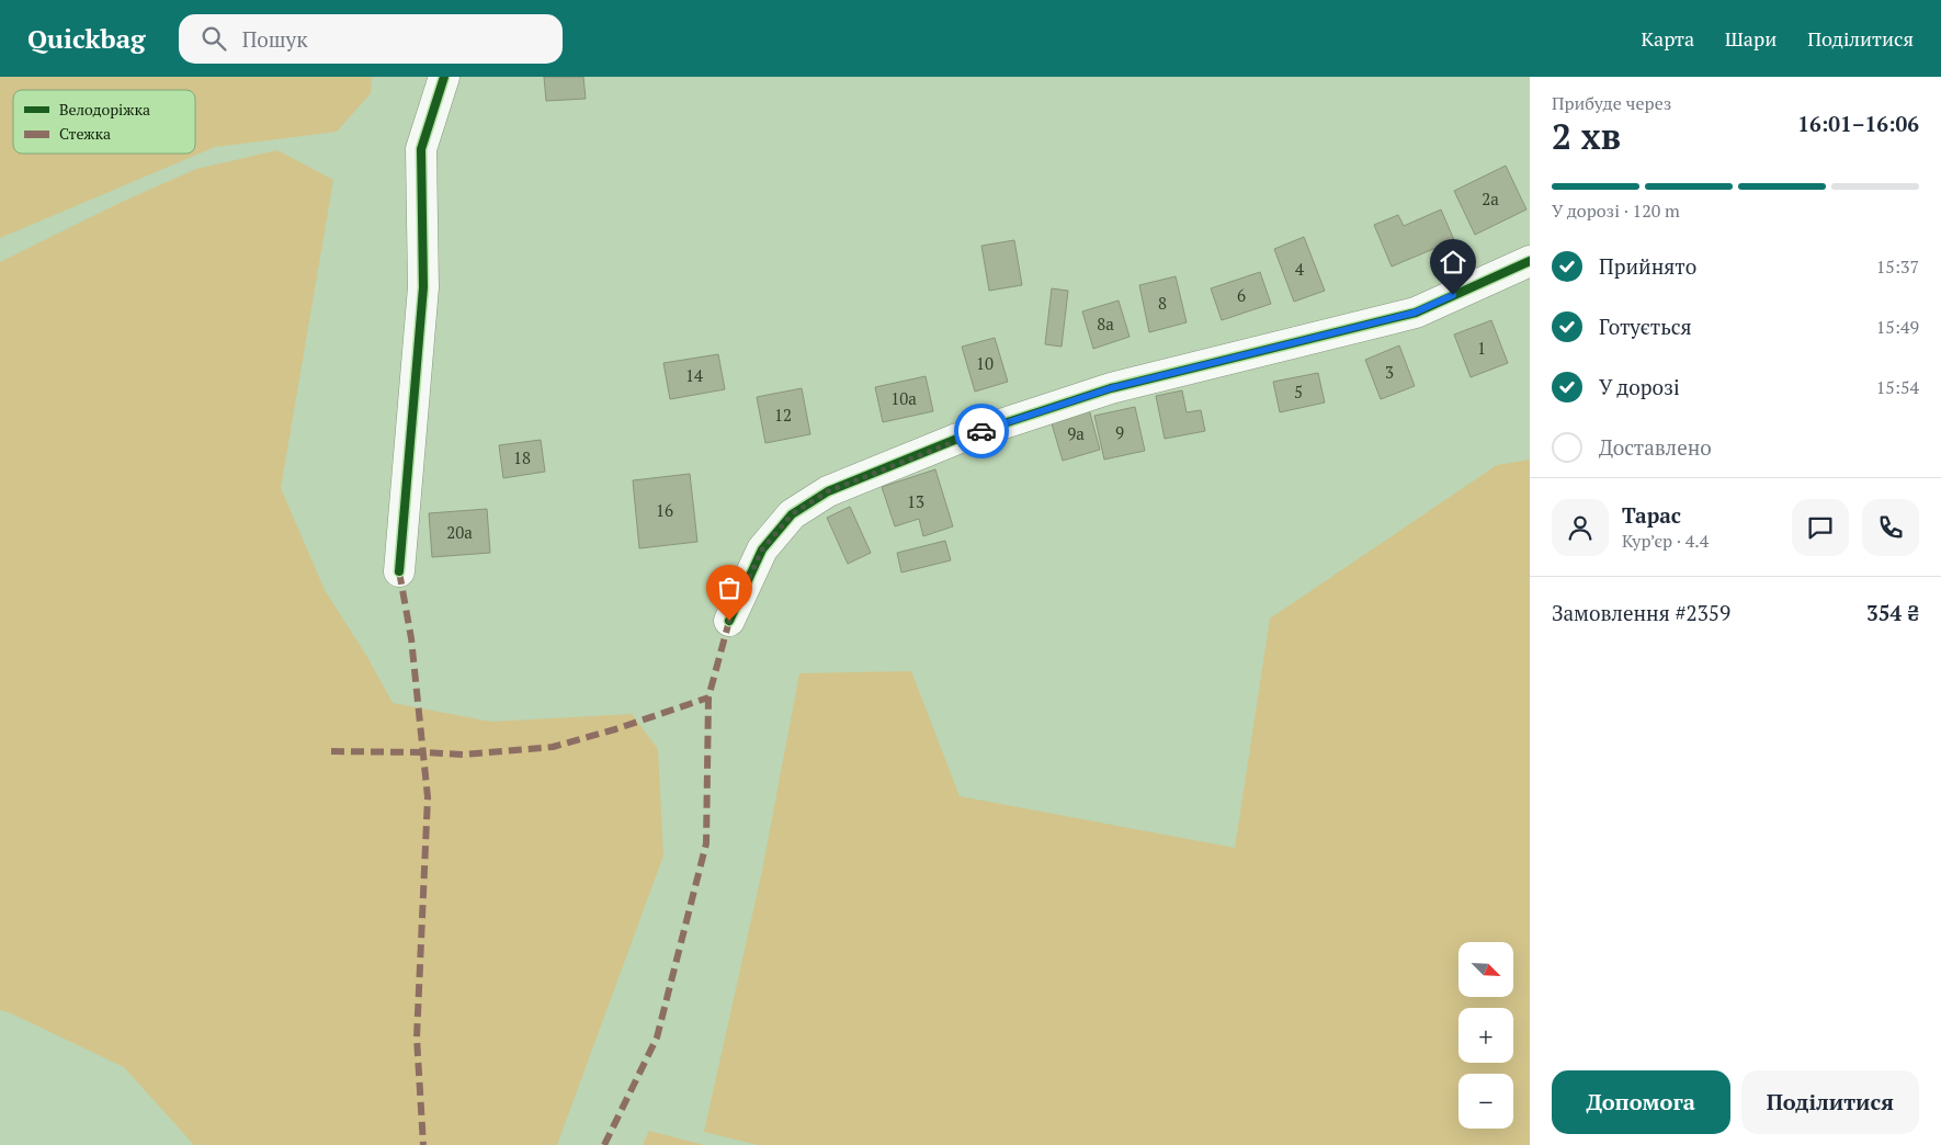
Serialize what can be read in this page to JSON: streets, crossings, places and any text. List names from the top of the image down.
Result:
{
  "house_numbers": [
    "2а",
    "4",
    "6",
    "8",
    "8а",
    "1",
    "10",
    "3",
    "14",
    "5",
    "10а",
    "12",
    "9",
    "9а",
    "18",
    "13",
    "16",
    "20а"
  ],
  "legend": ["Велодоріжка", "Стежка"],
  "north": "bottom right",
  "page": {
    "header": "Quickbag",
    "search": "Пошук",
    "nav": ["Карта", "Шари", "Поділитися"],
    "heading": ["2 хв", "Прибуде через", "16:01–16:06"],
    "panel": [
      "Тарас",
      "Кур’єр · 4.4",
      "Замовлення #2359",
      "354 ₴"
    ],
    "bar": "У дорозі · 120 m",
    "list": [
      ["Прийнято", "15:37"],
      ["Готується", "15:49"],
      ["У дорозі", "15:54"],
      "Доставлено"
    ],
    "map_buttons": ["+", "−"],
    "buttons": ["Допомога", "Поділитися"]
  }
}
